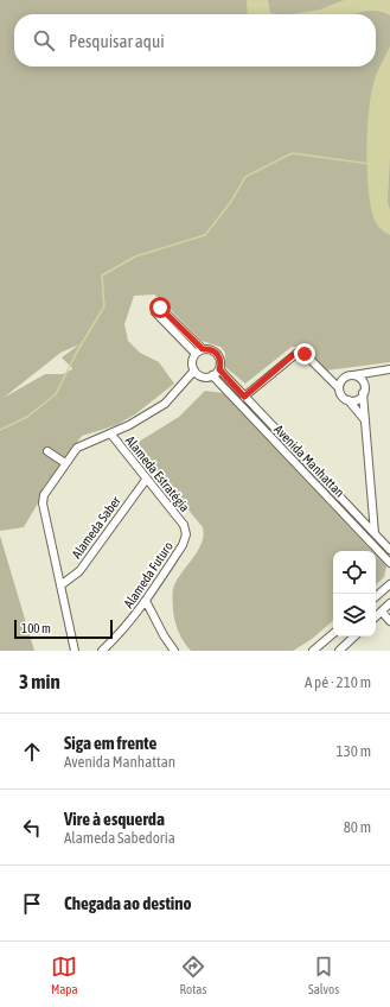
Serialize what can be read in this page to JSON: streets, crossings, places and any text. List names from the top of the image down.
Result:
{
  "streets": {
    "street": [
      "Avenida Manhattan",
      "Alameda Estratégia",
      "Alameda Saber",
      "Alameda Futuro"
    ]
  },
  "crossings": [
    ["Alameda Estratégia", "Alameda Saber"],
    ["Alameda Estratégia", "Alameda Futuro"]
  ],
  "scale_bar": "100 m",
  "page": {
    "search": "Pesquisar aqui",
    "scale": "100 m",
    "heading": ["3 min", "A pé · 210 m"],
    "list": [
      ["Siga em frente", "Avenida Manhattan", "130 m"],
      ["Vire à esquerda", "Alameda Sabedoria", "80 m"],
      "Chegada ao destino"
    ],
    "nav": ["Mapa", "Rotas", "Salvos"]
  }
}
